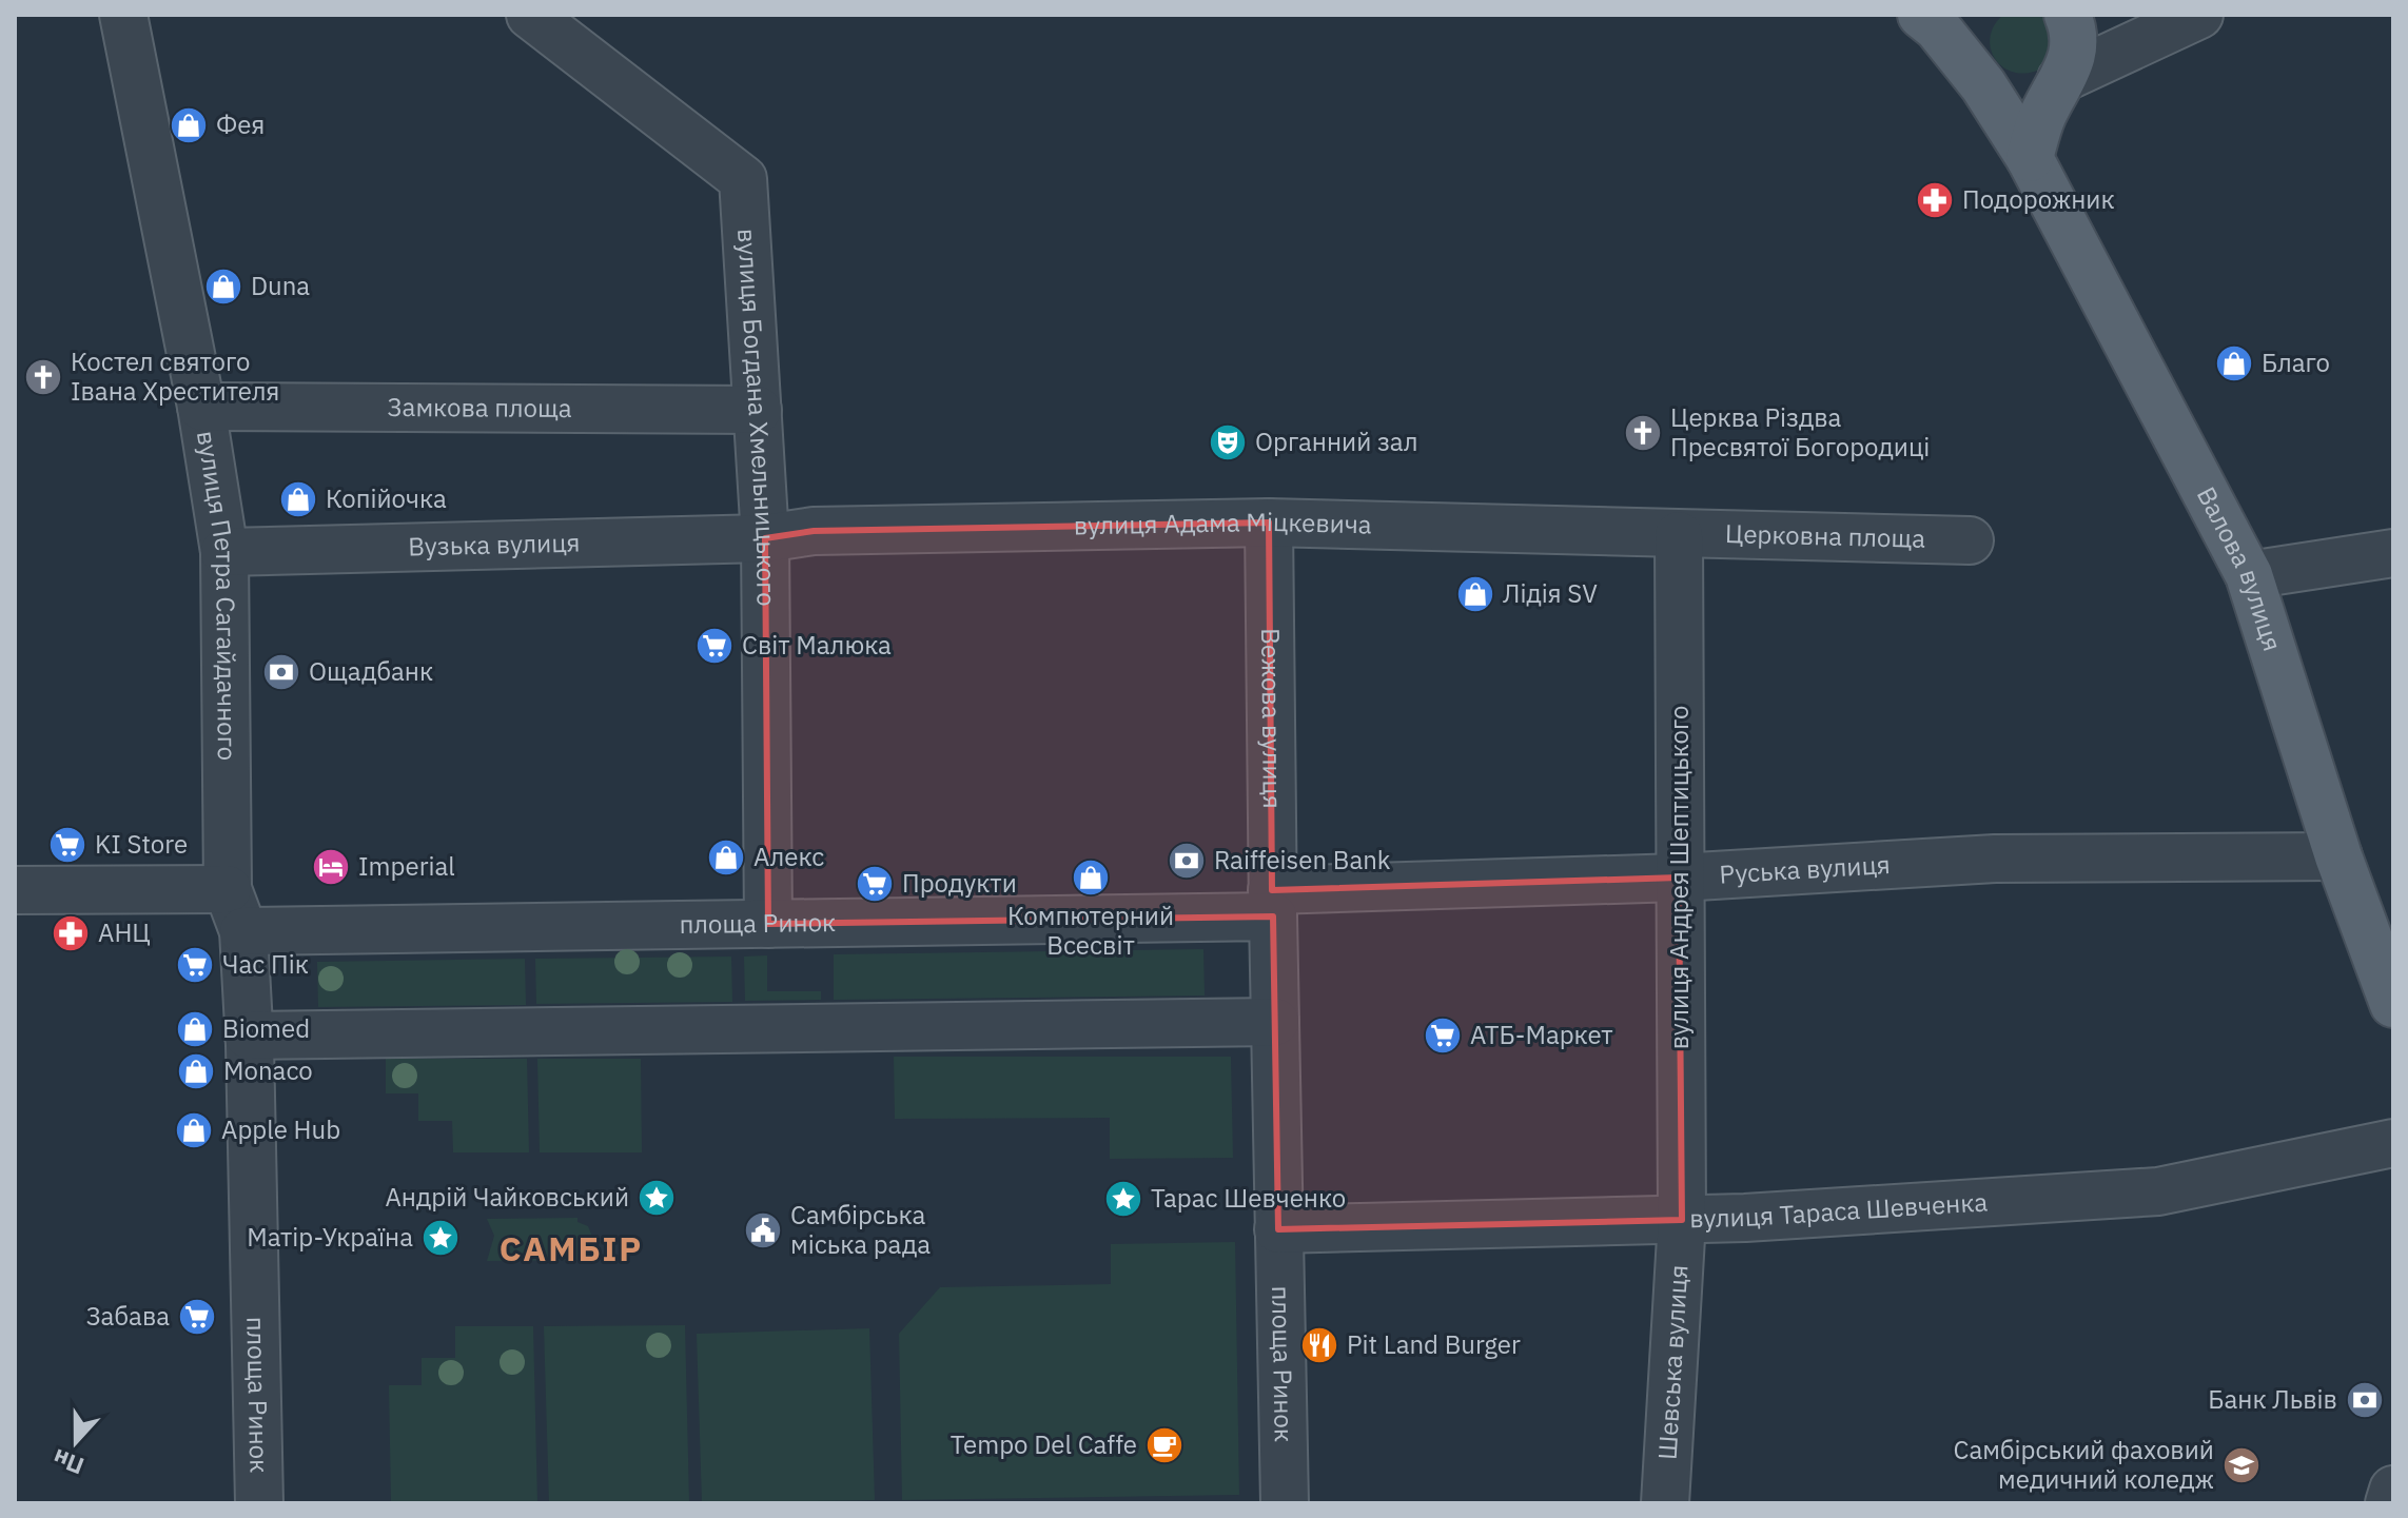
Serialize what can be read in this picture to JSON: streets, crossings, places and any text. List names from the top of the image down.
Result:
{
  "streets": {
    "main road": ["Валова вулиця"],
    "street": [
      "Замкова площа",
      "вулиця Богдана Хмельницького",
      "вулиця Адама Міцкевича",
      "Церковна площа",
      "Вузька вулиця",
      "вулиця Петра Сагайдачного",
      "Вежова вулиця",
      "Руська вулиця",
      "вулиця Андрея Шептицького",
      "площа Ринок",
      "вулиця Тараса Шевченка",
      "Шевська вулиця"
    ]
  },
  "crossings": [
    ["Замкова площа", "вулиця Богдана Хмельницького"],
    ["Замкова площа", "вулиця Петра Сагайдачного"],
    ["вулиця Богдана Хмельницького", "вулиця Адама Міцкевича"],
    ["вулиця Богдана Хмельницького", "Вузька вулиця"],
    ["вулиця Богдана Хмельницького", "площа Ринок"],
    ["вулиця Адама Міцкевича", "Церковна площа"],
    ["вулиця Адама Міцкевича", "Вузька вулиця"],
    ["вулиця Адама Міцкевича", "Вежова вулиця"],
    ["вулиця Адама Міцкевича", "вулиця Андрея Шептицького"],
    ["Церковна площа", "вулиця Андрея Шептицького"],
    ["Вузька вулиця", "вулиця Петра Сагайдачного"],
    ["Валова вулиця", "Руська вулиця"],
    ["вулиця Петра Сагайдачного", "площа Ринок"],
    ["Вежова вулиця", "Руська вулиця"],
    ["Вежова вулиця", "площа Ринок"],
    ["Руська вулиця", "вулиця Андрея Шептицького"],
    ["Руська вулиця", "площа Ринок"],
    ["вулиця Андрея Шептицького", "вулиця Тараса Шевченка"],
    ["вулиця Андрея Шептицького", "Шевська вулиця"],
    ["площа Ринок", "вулиця Тараса Шевченка"],
    ["вулиця Тараса Шевченка", "Шевська вулиця"]
  ],
  "districts": ["САМБІР"],
  "places": {
    "shop": [
      "Фея",
      "Duna",
      "Благо",
      "Копійочка",
      "Лідія SV",
      "Алекс",
      "Компютерний Всесвіт",
      "Biomed",
      "Monaco",
      "Apple Hub"
    ],
    "pharmacy": ["Подорожник", "АНЦ"],
    "church": ["Костел святого Івана Хрестителя", "Церква Різдва Пресвятої Богородиці"],
    "theatre": ["Органний зал"],
    "supermarket": [
      "Світ Малюка",
      "KI Store",
      "Продукти",
      "Час Пік",
      "АТБ-Маркет",
      "Забава"
    ],
    "bank": ["Ощадбанк", "Raiffeisen Bank", "Банк Львів"],
    "hotel": ["Imperial"],
    "place": ["Андрій Чайковський", "Тарас Шевченко", "Матір-Україна"],
    "public building": ["Самбірська міська рада"],
    "restaurant": ["Pit Land Burger"],
    "cafe": ["Tempo Del Caffe"],
    "school or university": ["Самбірський фаховий медичний коледж"]
  },
  "north": "bottom"
}
